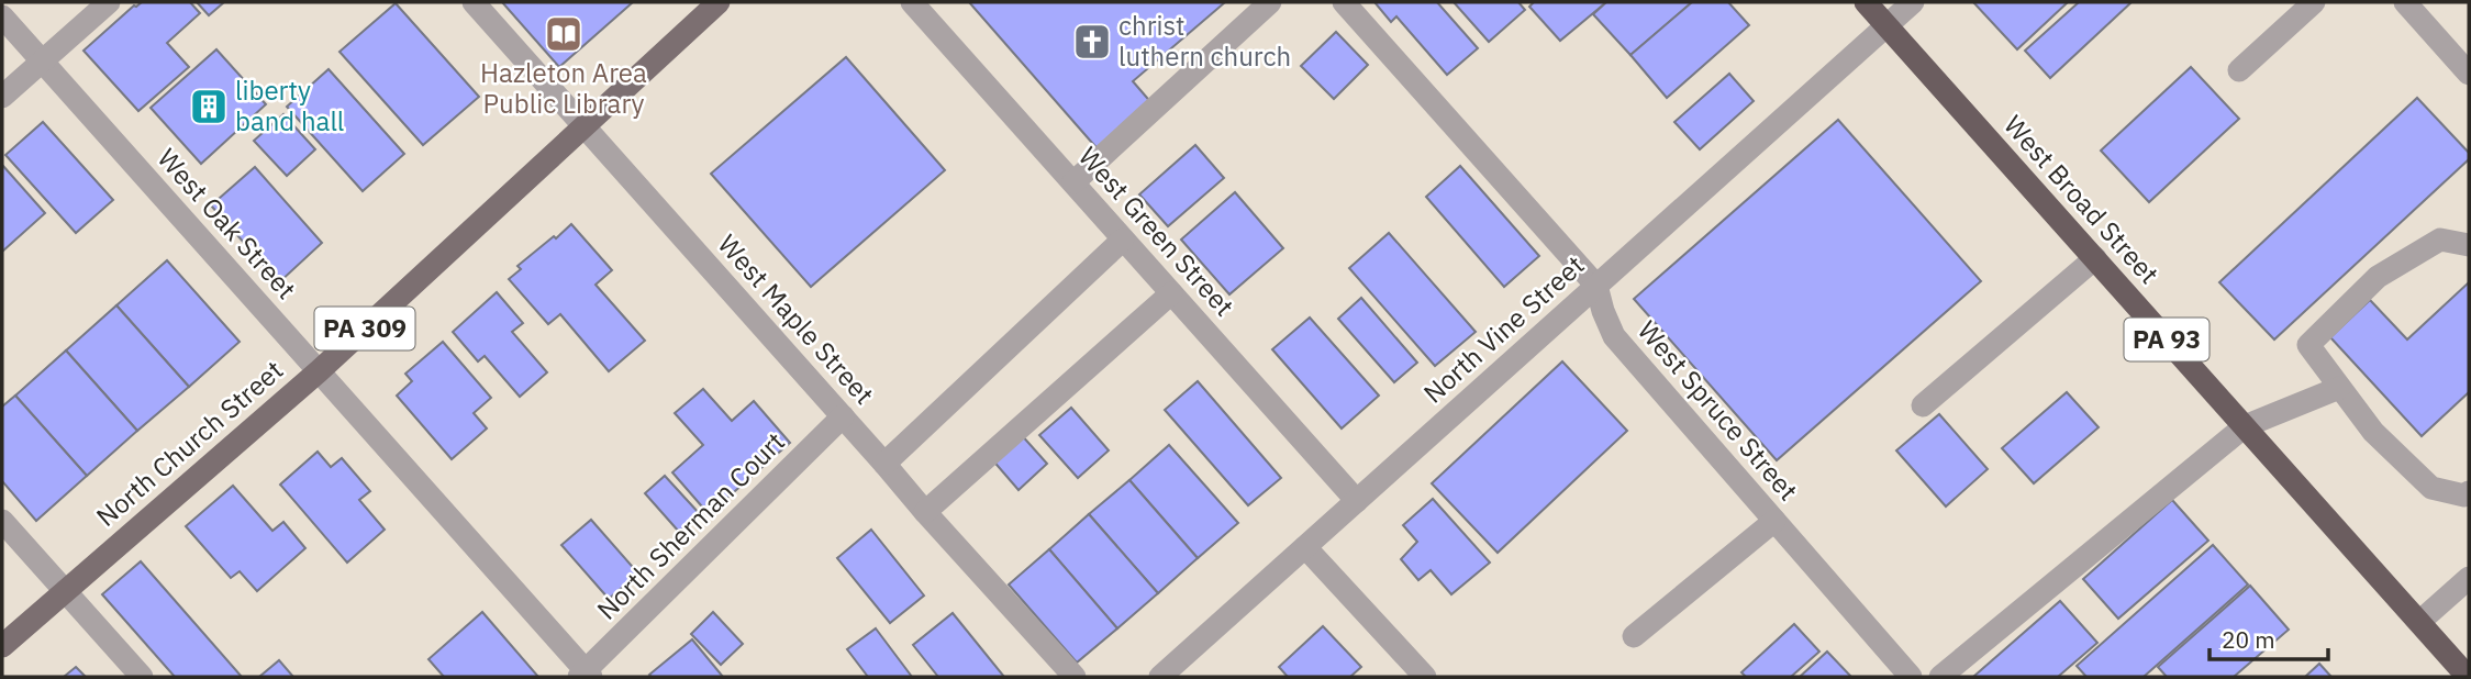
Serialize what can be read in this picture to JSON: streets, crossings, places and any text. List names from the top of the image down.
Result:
{
  "streets": {
    "highway": ["West Broad Street", "PA 93"],
    "main road": ["PA 309", "North Church Street"],
    "street": [
      "West Oak Street",
      "West Green Street",
      "West Maple Street",
      "North Vine Street",
      "West Spruce Street",
      "North Sherman Court"
    ]
  },
  "crossings": [
    ["West Broad Street", "North Vine Street"],
    ["West Oak Street", "North Church Street"],
    ["West Oak Street", "North Sherman Court"],
    ["West Green Street", "North Vine Street"],
    ["West Maple Street", "North Church Street"],
    ["West Maple Street", "North Sherman Court"],
    ["North Vine Street", "West Spruce Street"]
  ],
  "places": {
    "library": ["Hazleton Area Public Library"],
    "church": ["christ luthern church"],
    "building": ["liberty band hall"]
  },
  "scale_bar": "20 m"
}
